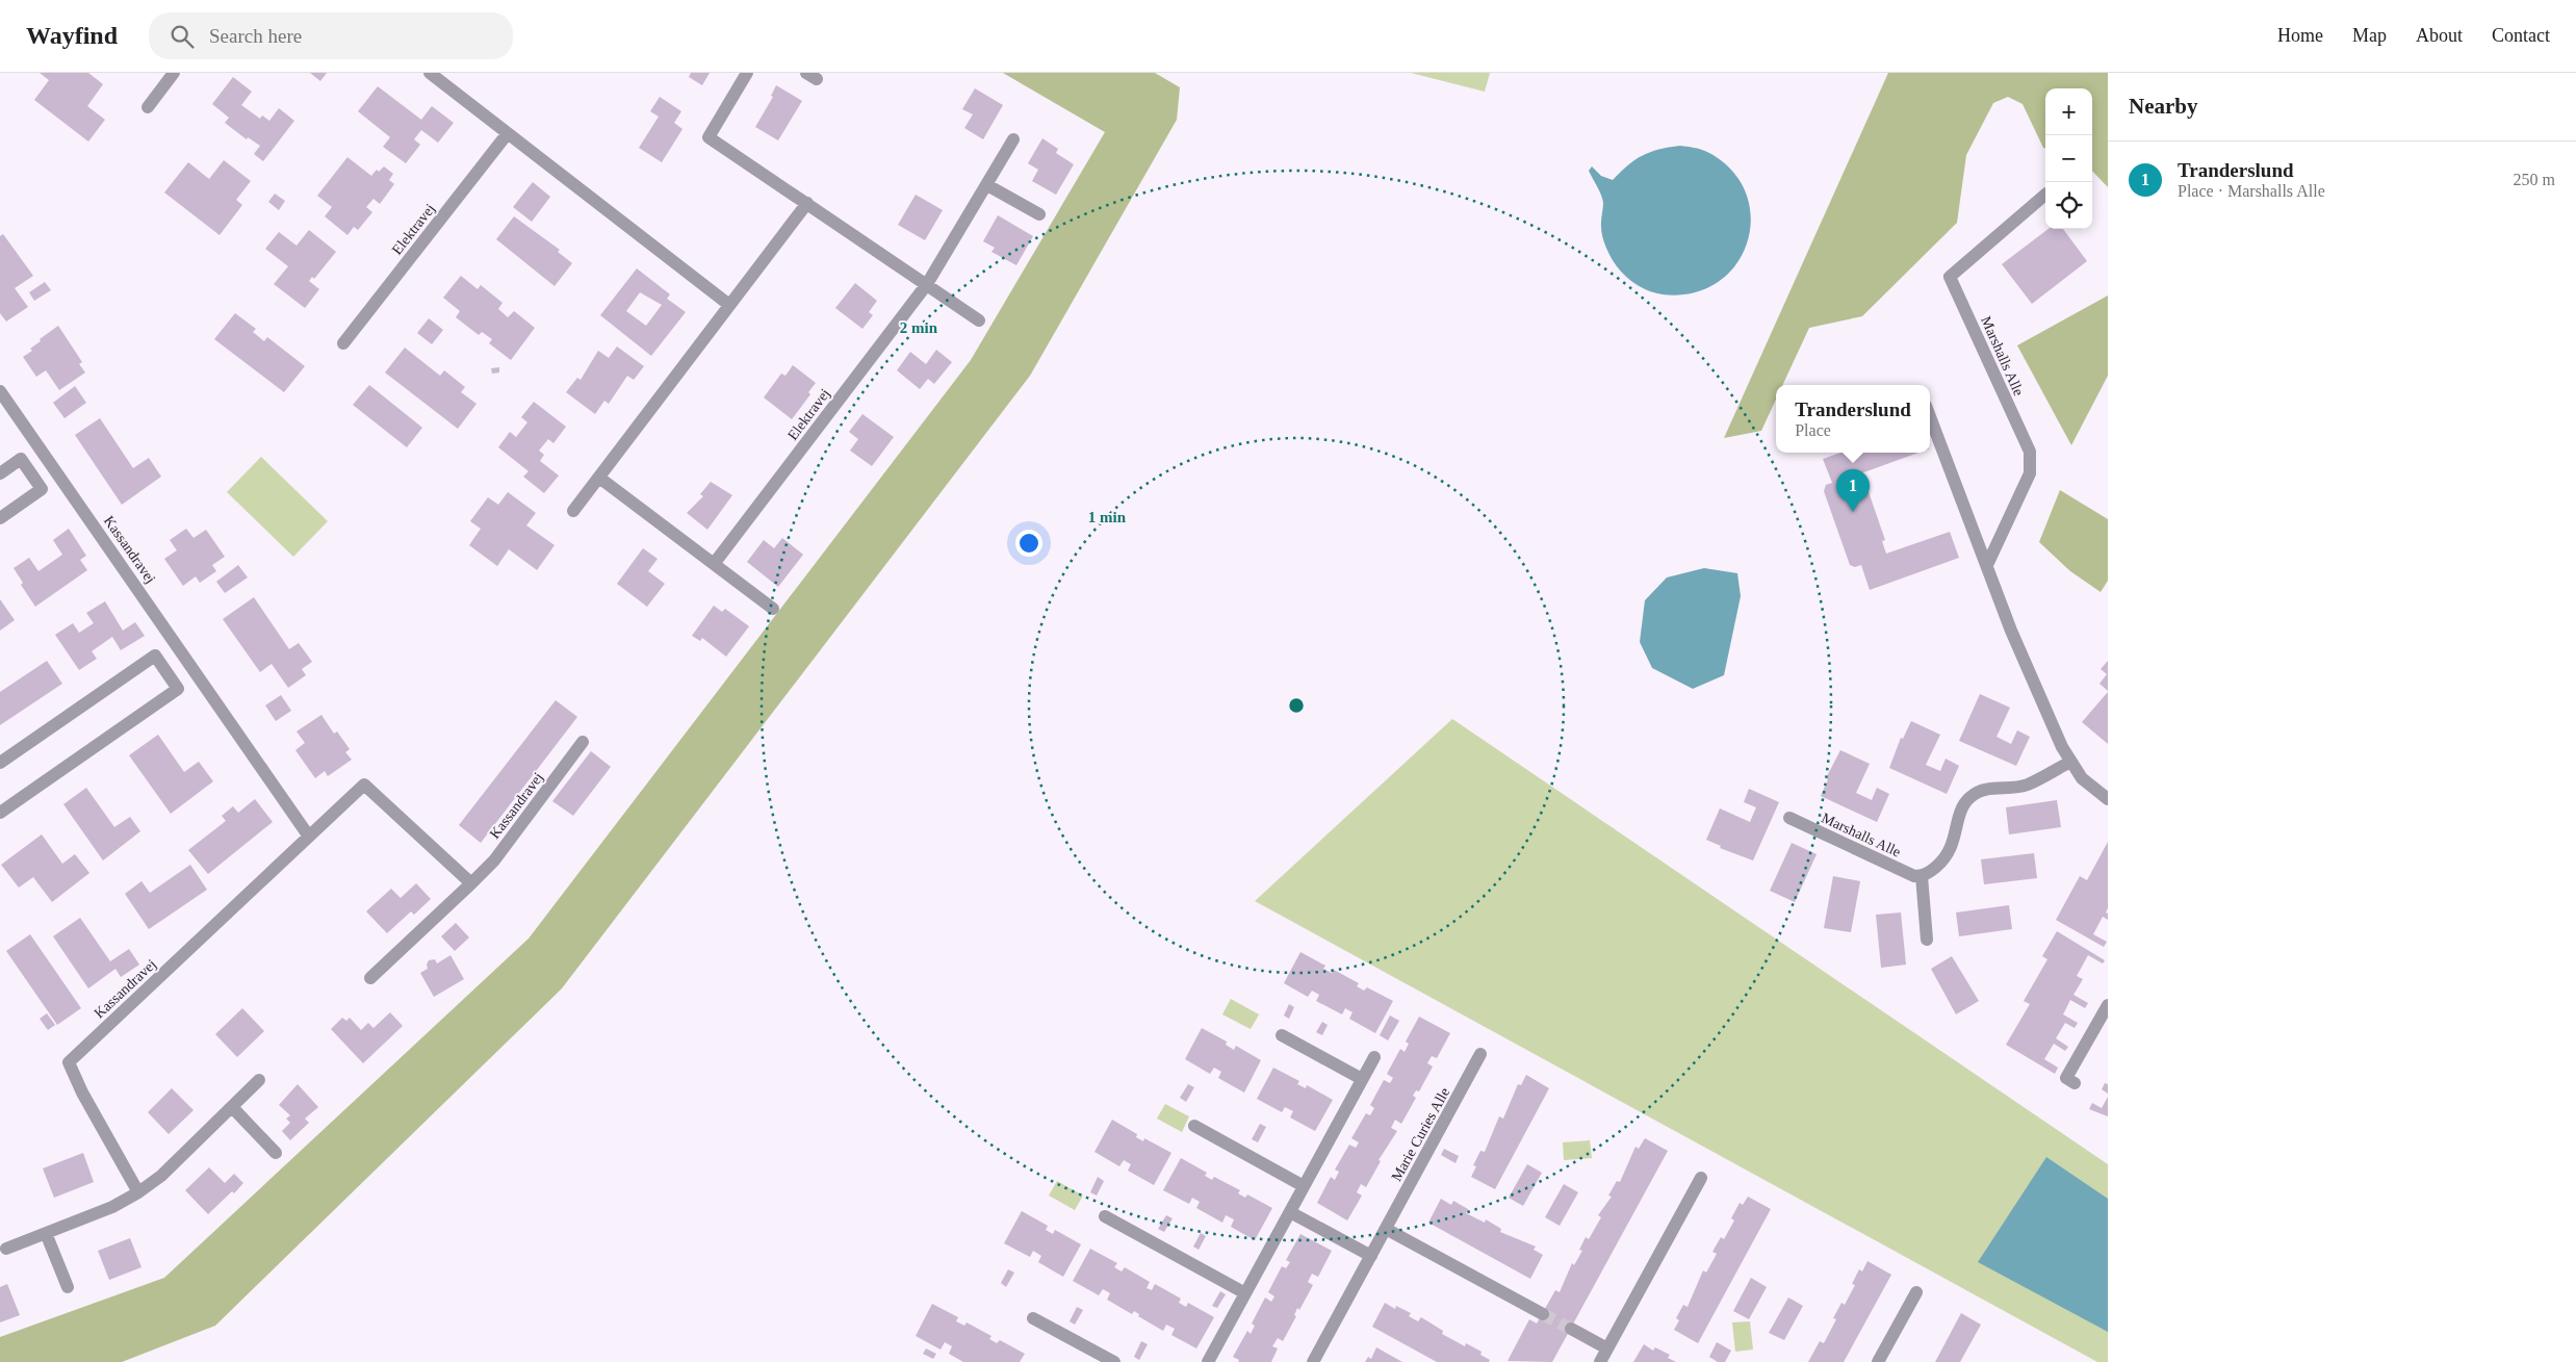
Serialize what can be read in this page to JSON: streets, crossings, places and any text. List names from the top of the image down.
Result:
{
  "streets": {
    "street": [
      "Elektravej",
      "Marshalls Alle",
      "Kassandravej",
      "Marie Curies Alle"
    ]
  },
  "page": {
    "header": "Wayfind",
    "search": "Search here",
    "nav": [
      "Home",
      "Map",
      "About",
      "Contact"
    ],
    "heading": "Nearby",
    "map_buttons": ["+", "−"],
    "list": [
      {
        "mark": "1",
        "name": "Tranderslund",
        "note": "Place · Marshalls Alle",
        "value": "250 m"
      }
    ],
    "popup": ["Tranderslund", "Place"],
    "pins": "1"
  },
  "rings": ["2 min", "1 min"]
}
